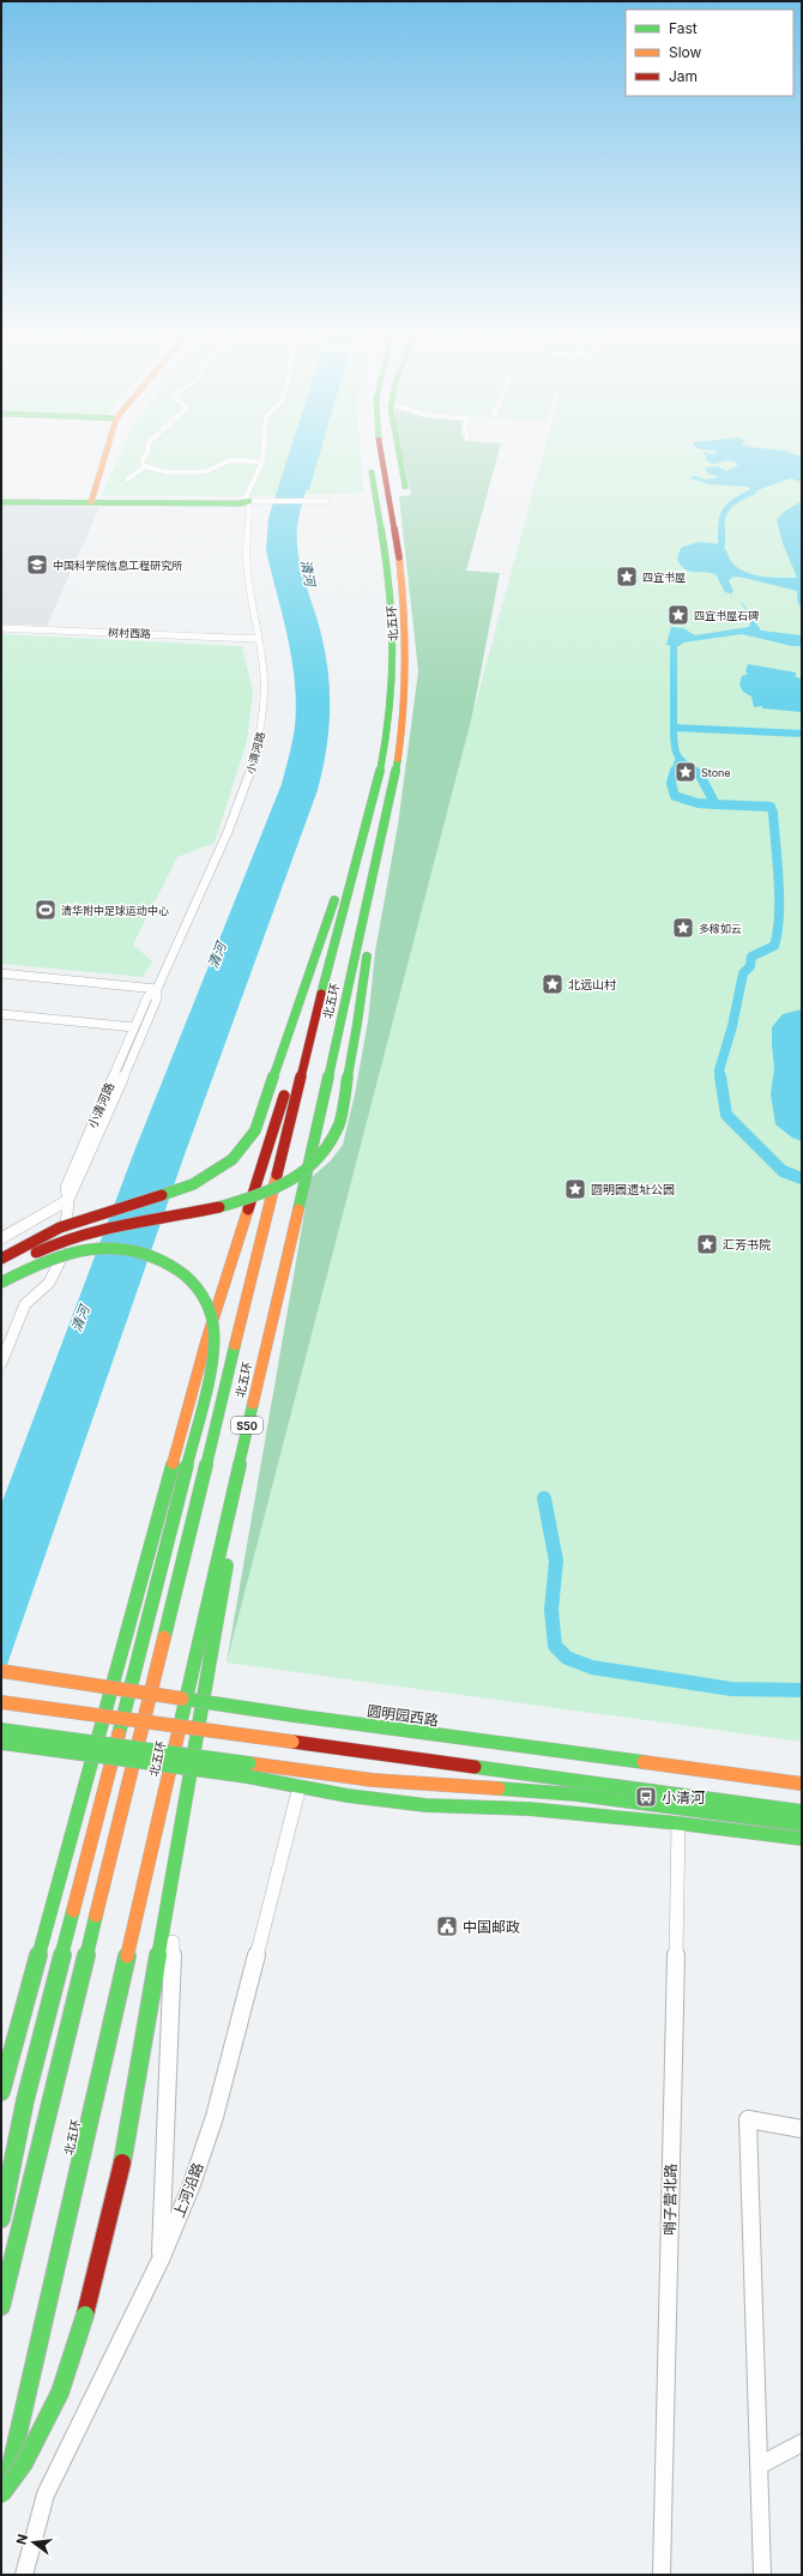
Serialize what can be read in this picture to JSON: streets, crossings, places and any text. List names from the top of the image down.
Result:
{
  "streets": {
    "main road": ["北五环", "S50", "圆明园西路"],
    "street": [
      "树村西路",
      "小清河路",
      "上河沿路",
      "哨子营北路"
    ]
  },
  "crossings": [
    ["树村西路", "小清河路"]
  ],
  "water": ["清河"],
  "places": {
    "school or university": ["中国科学院信息工程研究所"],
    "place": [
      "四宜书屋",
      "四宜书屋石碑",
      "Stone",
      "多稼如云",
      "北远山村",
      "圆明园遗址公园",
      "汇芳书院"
    ],
    "sports": ["清华附中足球运动中心"],
    "bus stop": ["小清河"],
    "public building": ["中国邮政"]
  },
  "legend": ["Fast", "Slow", "Jam"],
  "north": "left"
}
